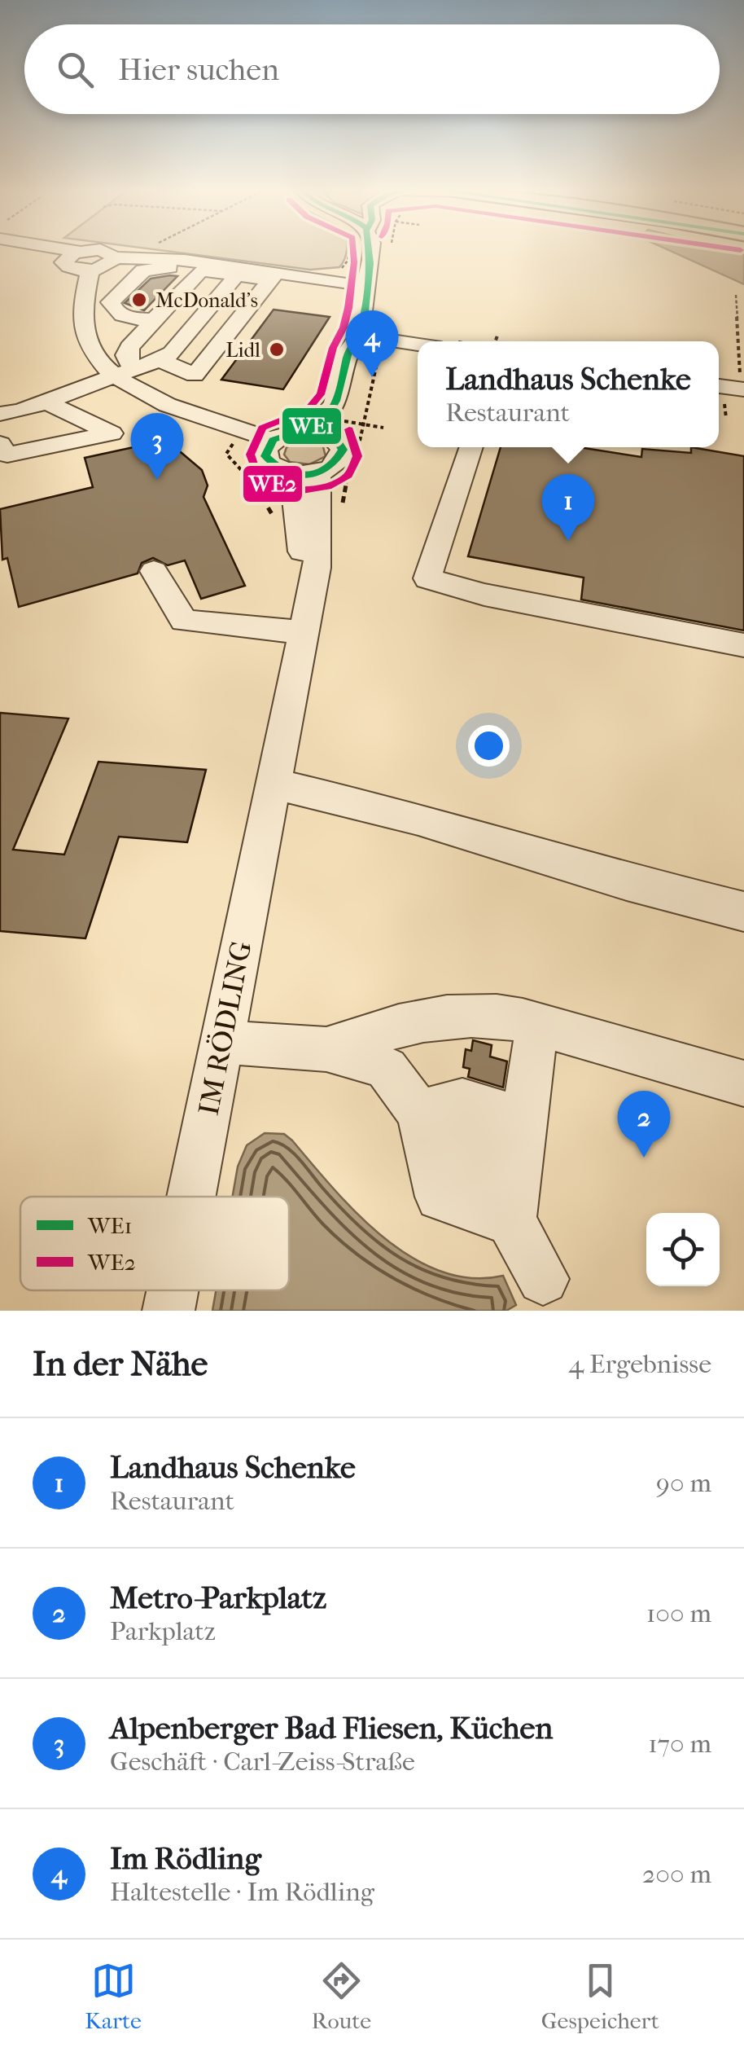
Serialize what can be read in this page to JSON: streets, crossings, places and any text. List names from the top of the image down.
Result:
{
  "streets": {
    "street": ["IM RÖDLING"]
  },
  "places": ["McDonald's", "Lidl"],
  "lines": ["transit line WE1", "transit line WE2"],
  "legend": ["WE1", "WE2"],
  "page": {
    "search": "Hier suchen",
    "pins": [
      "4",
      "3",
      "1",
      "2"
    ],
    "popup": ["Landhaus Schenke", "Restaurant"],
    "heading": ["In der Nähe", "4 Ergebnisse"],
    "list": [
      {
        "mark": "1",
        "name": "Landhaus Schenke",
        "note": "Restaurant",
        "value": "90 m"
      },
      {
        "mark": "2",
        "name": "Metro-Parkplatz",
        "note": "Parkplatz",
        "value": "100 m"
      },
      {
        "mark": "3",
        "name": "Alpenberger Bad Fliesen, Küchen",
        "note": "Geschäft · Carl-Zeiss-Straße",
        "value": "170 m"
      },
      {
        "mark": "4",
        "name": "Im Rödling",
        "note": "Haltestelle · Im Rödling",
        "value": "200 m"
      }
    ],
    "nav": ["Karte", "Route", "Gespeichert"]
  }
}
